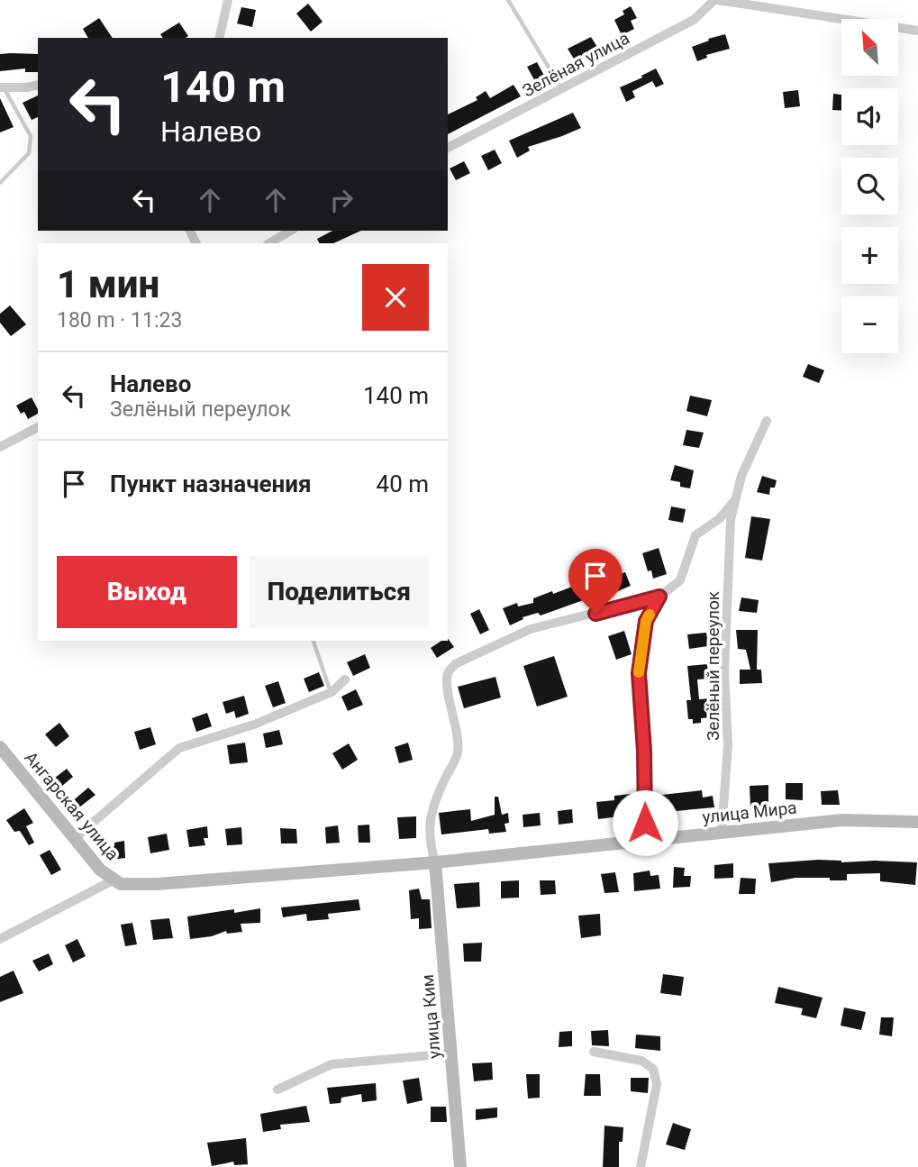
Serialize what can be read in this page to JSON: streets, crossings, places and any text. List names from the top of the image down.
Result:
{
  "streets": {
    "street": [
      "Зелёная улица",
      "Зелёный переулок",
      "Ангарская улица",
      "улица Мира",
      "улица Ким"
    ]
  },
  "crossings": [
    ["Зелёный переулок", "улица Мира"],
    ["Зелёный переулок", "улица Ким"],
    ["Ангарская улица", "улица Мира"],
    ["улица Мира", "улица Ким"]
  ],
  "north": "top left",
  "page": {
    "map_buttons": ["+", "−"],
    "turn": ["140 m", "Налево"],
    "heading": ["1 мин", "180 m · 11:23"],
    "list": [
      {
        "name": "Налево",
        "note": "Зелёный переулок",
        "value": "140 m"
      },
      {
        "name": "Пункт назначения",
        "value": "40 m"
      }
    ],
    "buttons": ["Выход", "Поделиться"]
  }
}
